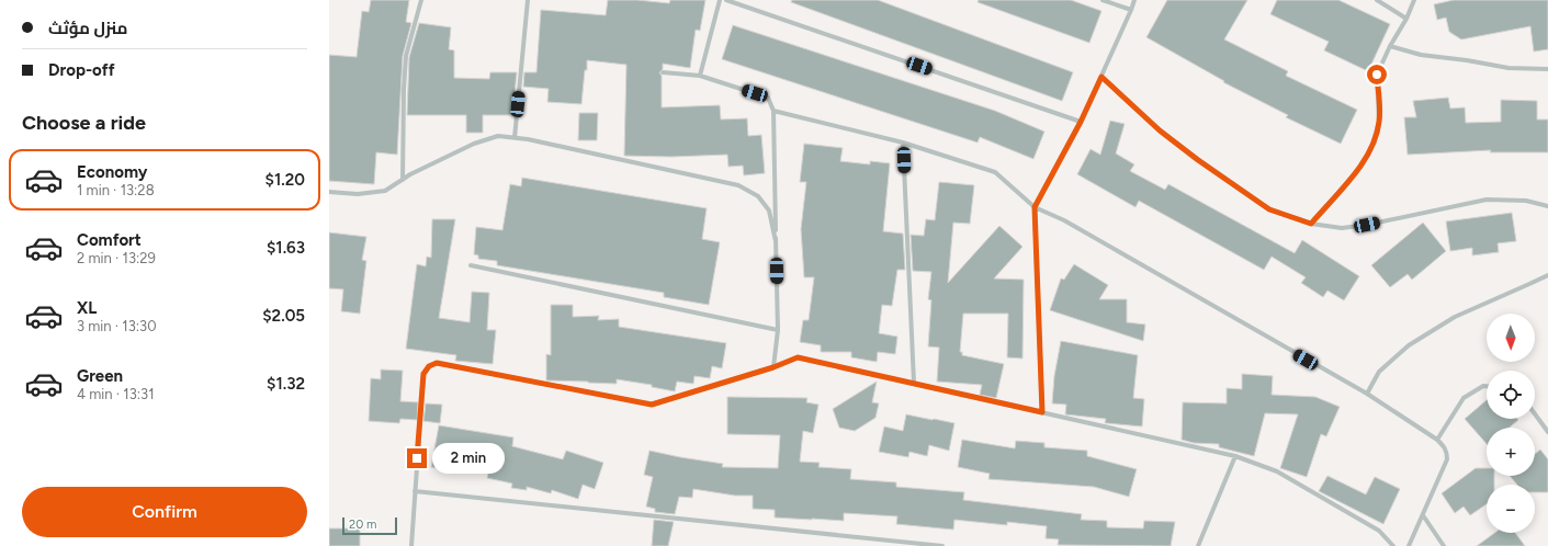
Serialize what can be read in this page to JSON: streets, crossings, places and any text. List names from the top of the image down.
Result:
{
  "scale_bar": "20 m",
  "north": "bottom",
  "page": {
    "banner": ["منزل مؤثث", "Drop-off"],
    "heading": "Choose a ride",
    "list": [
      {
        "name": "Economy",
        "note": "1 min · 13:28",
        "value": "$1.20"
      },
      {
        "name": "Comfort",
        "note": "2 min · 13:29",
        "value": "$1.63"
      },
      {
        "name": "XL",
        "note": "3 min · 13:30",
        "value": "$2.05"
      },
      {
        "name": "Green",
        "note": "4 min · 13:31",
        "value": "$1.32"
      }
    ],
    "map_buttons": ["+", "−"],
    "bubble": "2 min",
    "buttons": "Confirm",
    "scale": "20 m"
  }
}
